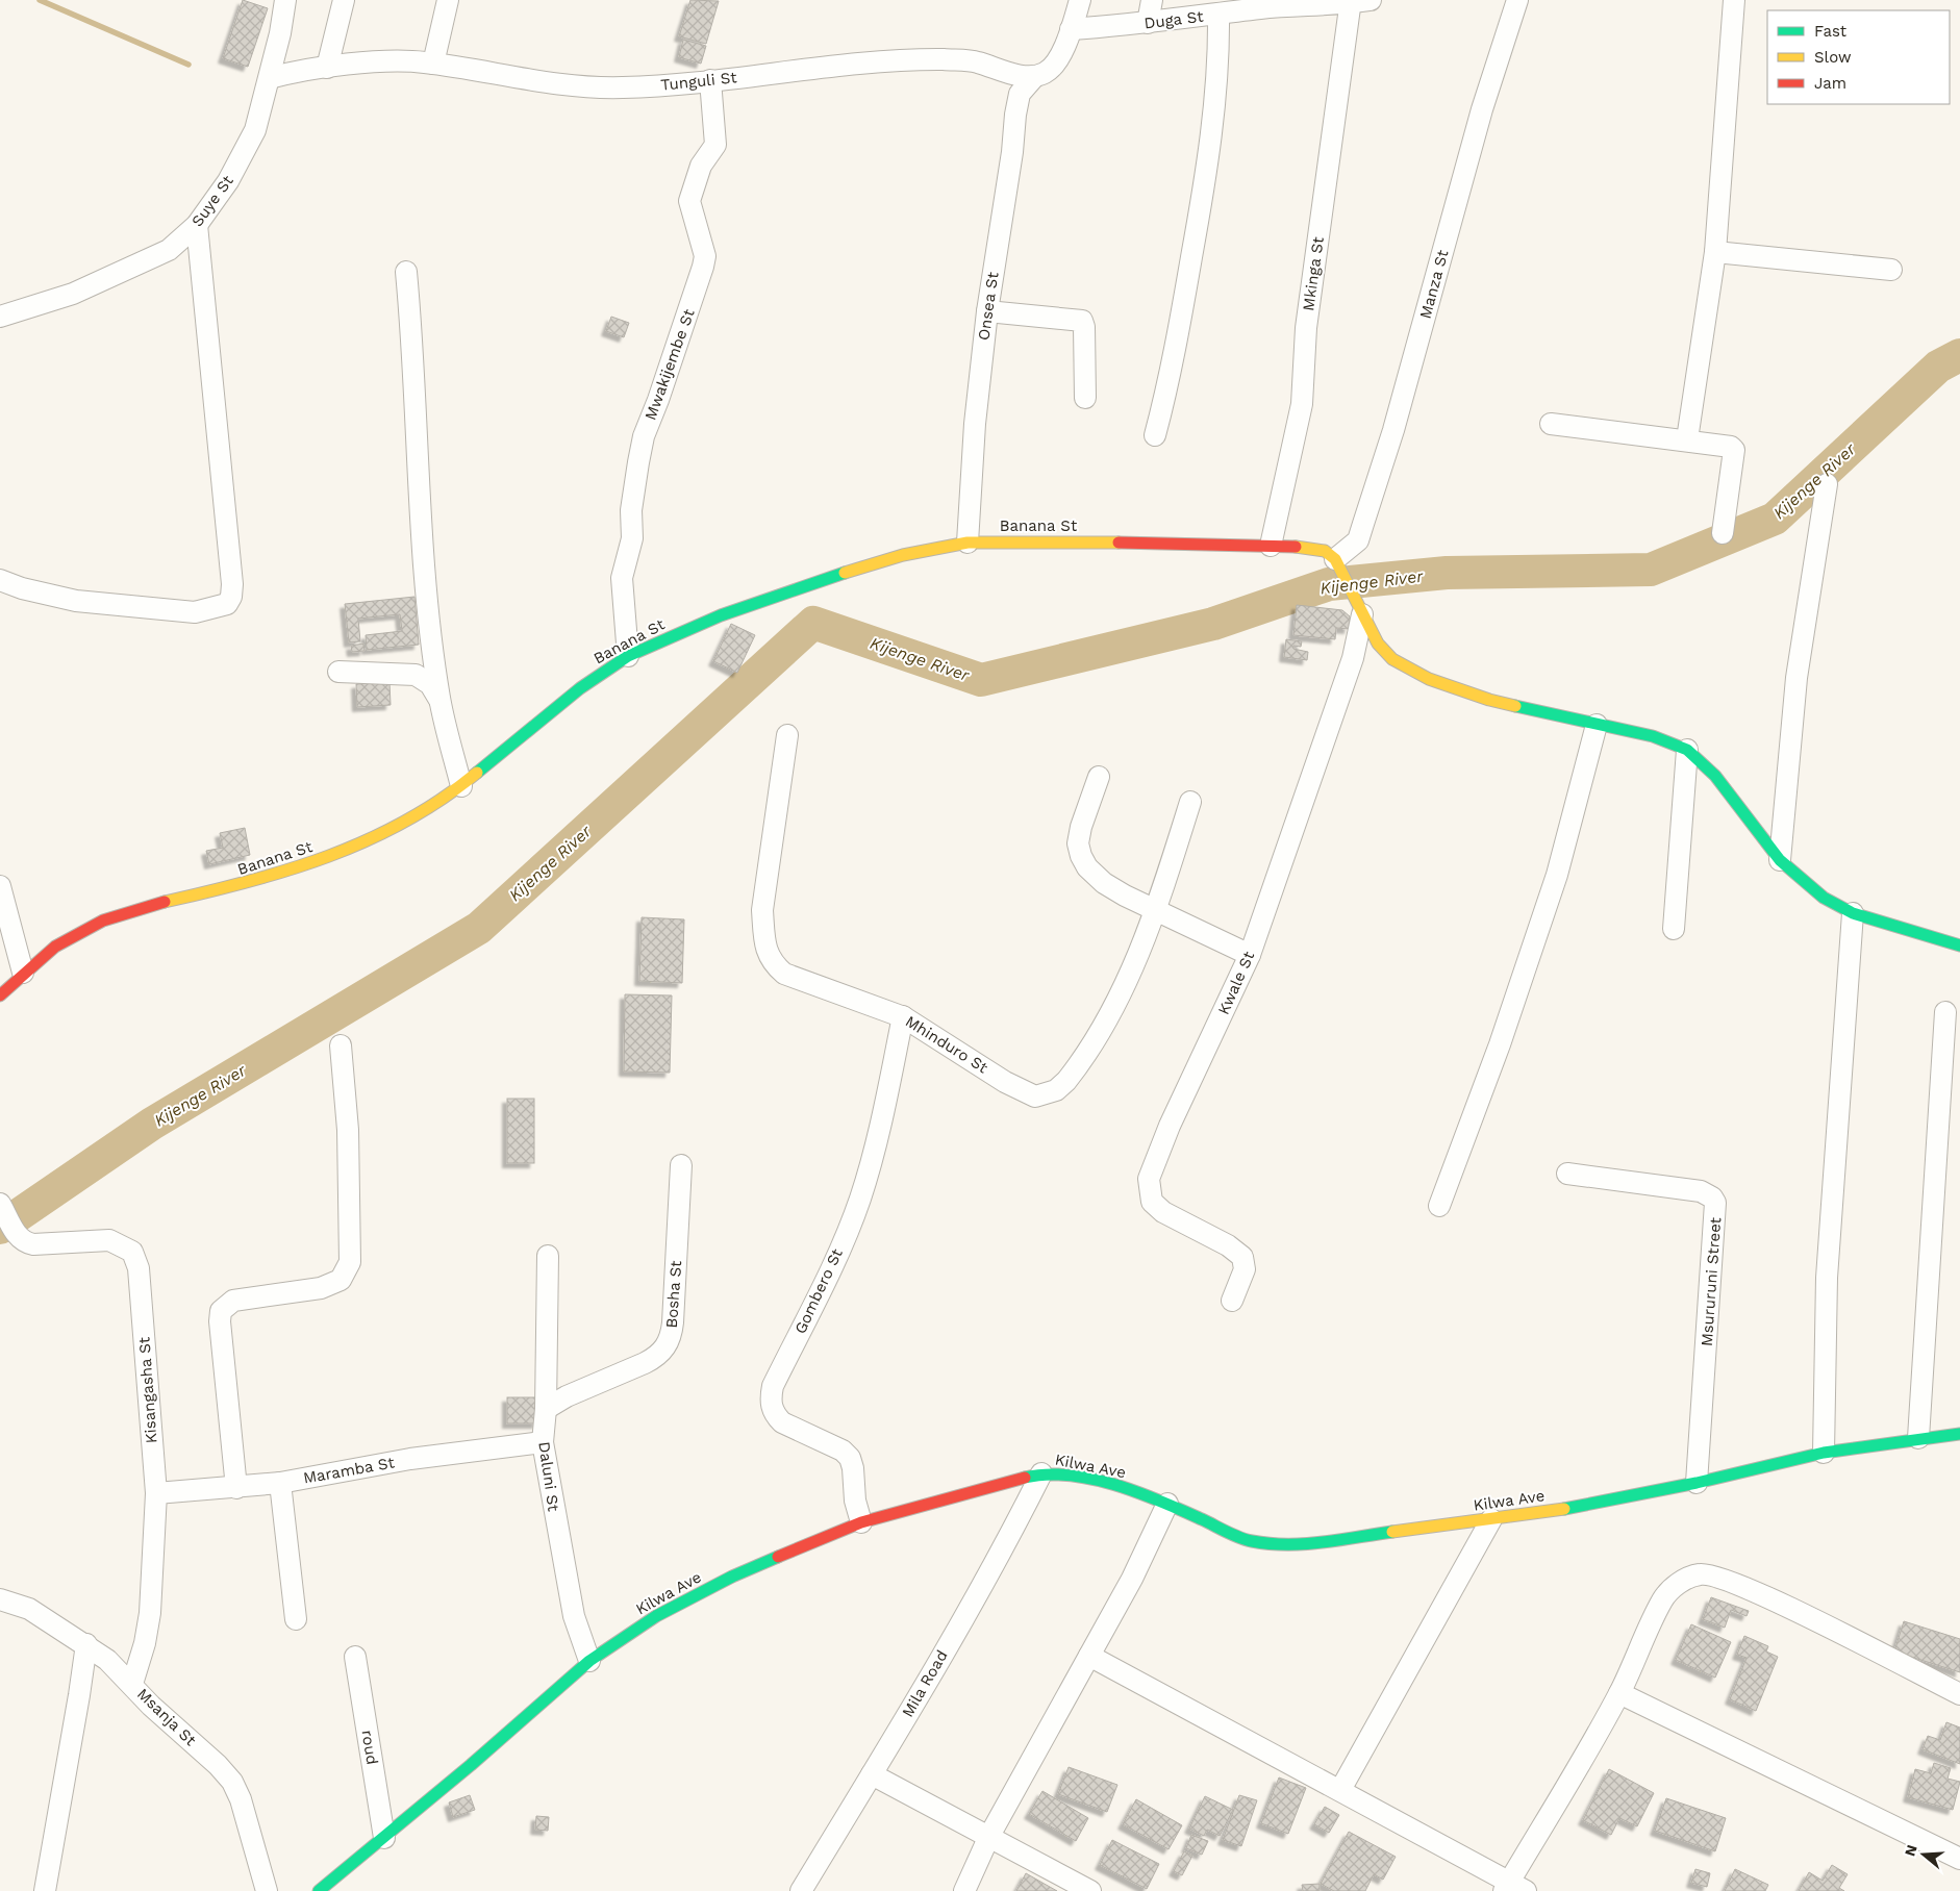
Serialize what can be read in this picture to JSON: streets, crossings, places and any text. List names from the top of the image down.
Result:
{
  "streets": {
    "street": [
      "Duga St",
      "Tunguli St",
      "Suye St",
      "Mkinga St",
      "Manza St",
      "Onsea St",
      "Mwakijembe St",
      "Banana St",
      "Kwale St",
      "Mhinduro St",
      "Msururuni Street",
      "Gombero St",
      "Bosha St",
      "Kisangasha St",
      "Kilwa Ave",
      "Maramba St",
      "Daluni St",
      "Mila Road",
      "Msanja St",
      "roud"
    ]
  },
  "crossings": [
    ["Duga St", "Mkinga St"],
    ["Tunguli St", "Suye St"],
    ["Tunguli St", "Onsea St"],
    ["Tunguli St", "Mwakijembe St"],
    ["Mkinga St", "Banana St"],
    ["Manza St", "Banana St"],
    ["Onsea St", "Banana St"],
    ["Mwakijembe St", "Banana St"],
    ["Mhinduro St", "Gombero St"],
    ["Msururuni Street", "Kilwa Ave"],
    ["Gombero St", "Kilwa Ave"],
    ["Bosha St", "Daluni St"],
    ["Kisangasha St", "Maramba St"],
    ["Kisangasha St", "Msanja St"],
    ["Kilwa Ave", "Daluni St"],
    ["Kilwa Ave", "Mila Road"],
    ["Kilwa Ave", "roud"],
    ["Maramba St", "Daluni St"]
  ],
  "water": ["Kijenge River"],
  "legend": ["Fast", "Slow", "Jam"],
  "north": "left"
}
